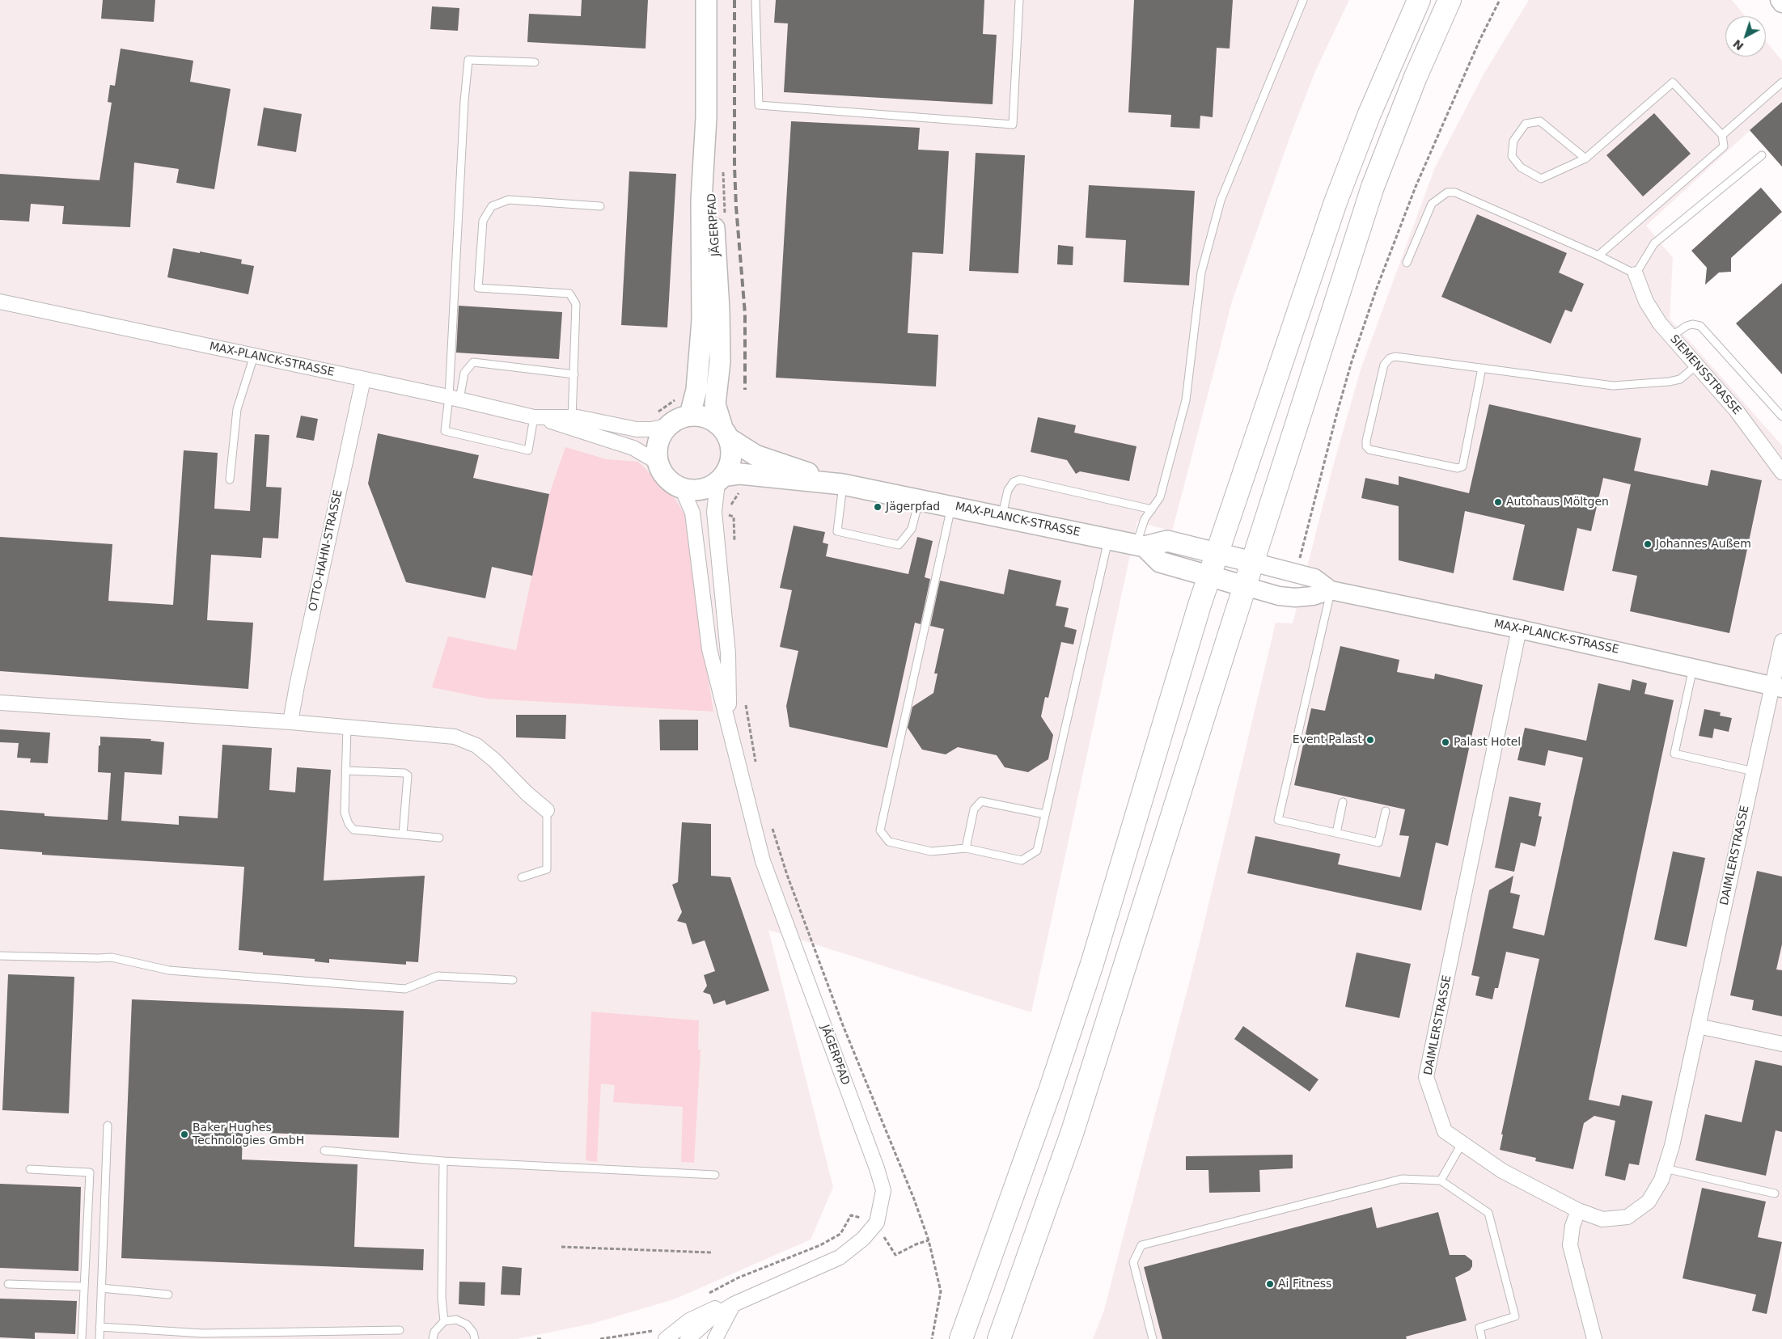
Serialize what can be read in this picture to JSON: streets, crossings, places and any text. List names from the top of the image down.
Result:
{
  "streets": {
    "main road": ["JÄGERPFAD", "MAX-PLANCK-STRASSE"],
    "street": ["SIEMENSSTRASSE", "OTTO-HAHN-STRASSE", "DAIMLERSTRASSE"]
  },
  "crossings": [
    ["JÄGERPFAD", "MAX-PLANCK-STRASSE"],
    ["MAX-PLANCK-STRASSE", "OTTO-HAHN-STRASSE"],
    ["MAX-PLANCK-STRASSE", "DAIMLERSTRASSE"]
  ],
  "places": [
    "Autohaus Möltgen",
    "Jägerpfad",
    "Johannes Außem",
    "Event Palast",
    "Palast Hotel",
    "Baker Hughes Technologies GmbH",
    "Ai Fitness"
  ],
  "north": "bottom left"
}
